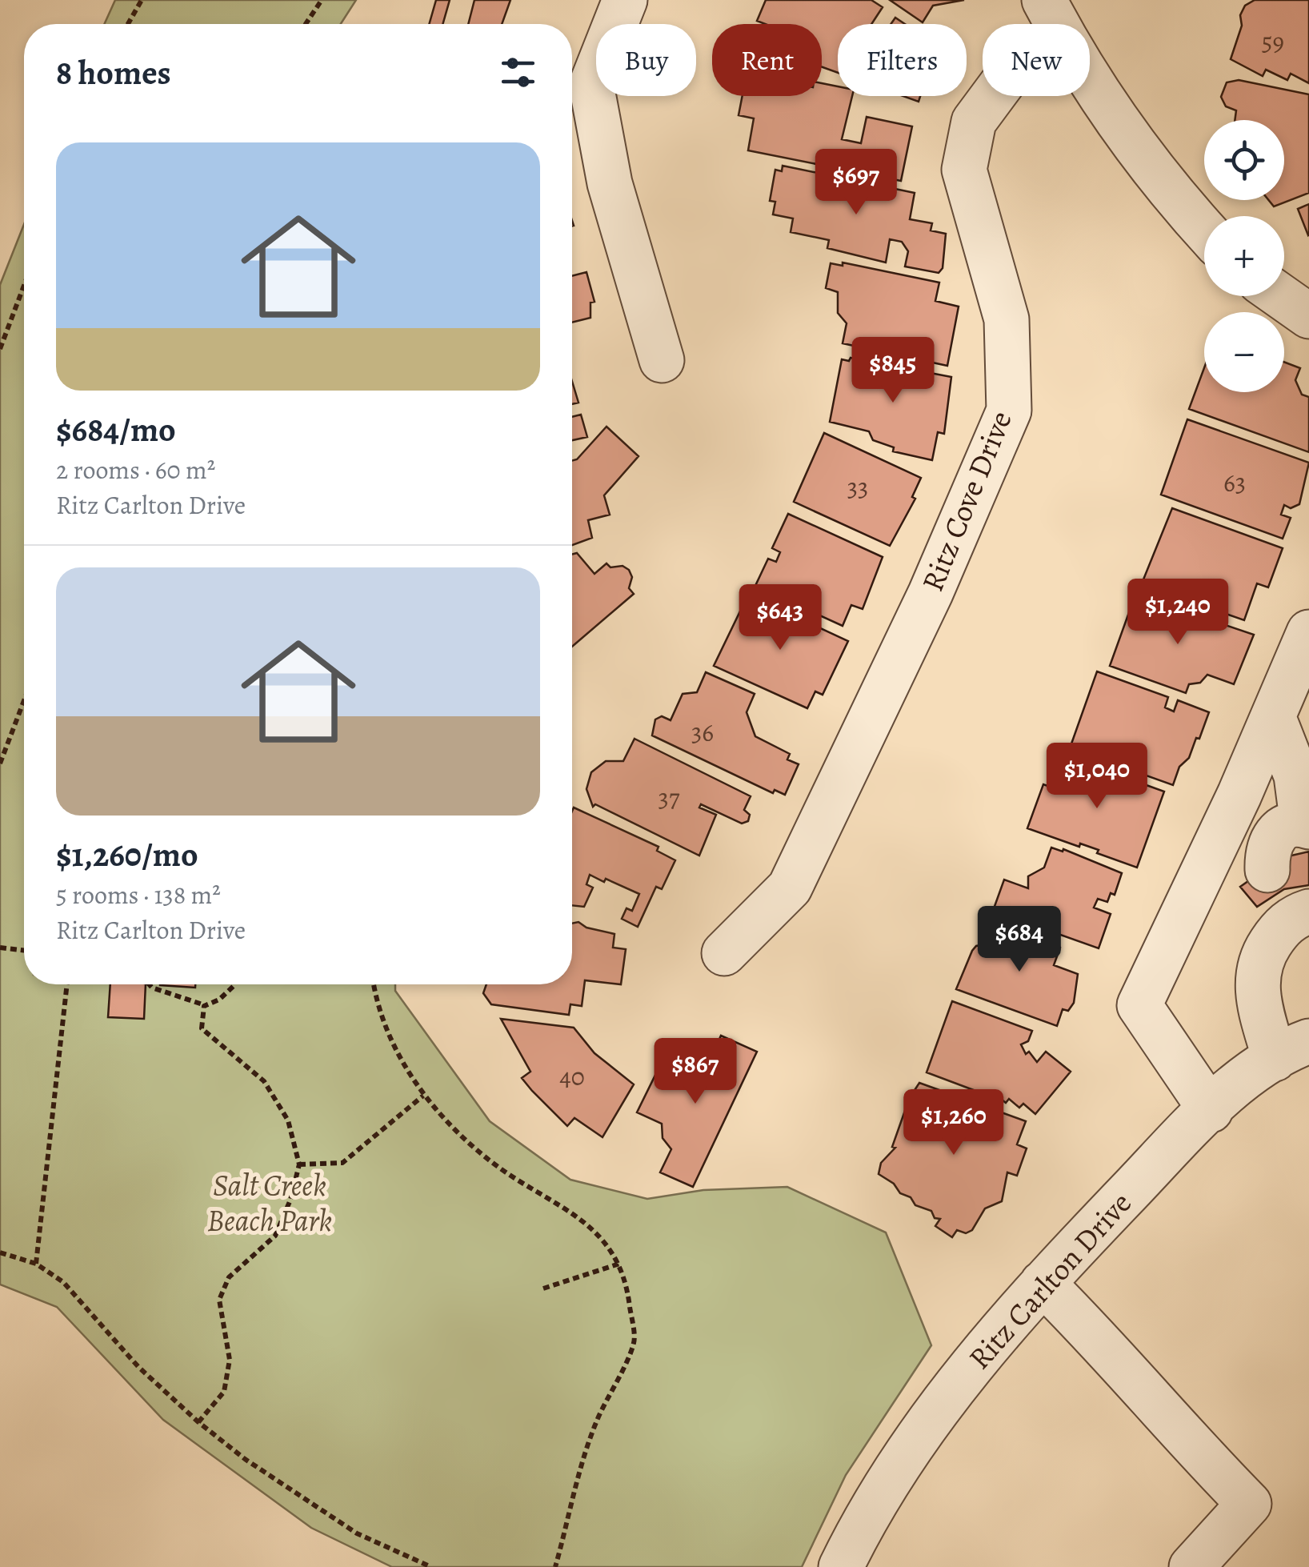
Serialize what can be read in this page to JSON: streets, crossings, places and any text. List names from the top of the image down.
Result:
{
  "streets": {
    "street": ["Ritz Cove Drive", "Ritz Carlton Drive"]
  },
  "parks": ["Salt Creek Beach Park"],
  "house_numbers": [
    "59",
    "63",
    "33",
    "36",
    "37",
    "40"
  ],
  "page": {
    "chip": [
      "Buy",
      "Rent",
      "Filters",
      "New"
    ],
    "heading": "8 homes",
    "map_buttons": ["+", "−"],
    "list": [
      {
        "name": "$684/mo",
        "note": "2 rooms · 60 m² · Ritz Carlton Drive"
      },
      {
        "name": "$1,260/mo",
        "note": "5 rooms · 138 m² · Ritz Carlton Drive"
      }
    ],
    "price": [
      "$697",
      "$845",
      "$1,240",
      "$643",
      "$1,040",
      "$684",
      "$867",
      "$1,260"
    ]
  }
}
